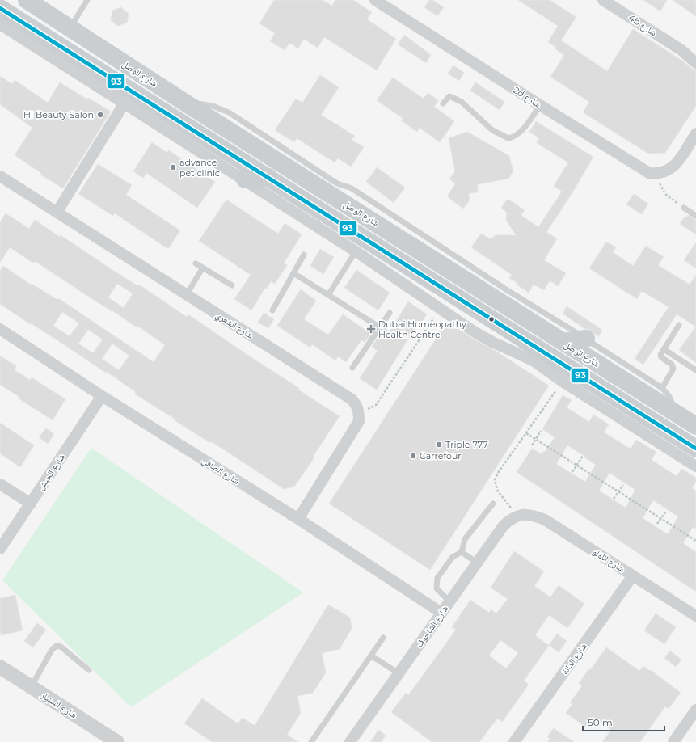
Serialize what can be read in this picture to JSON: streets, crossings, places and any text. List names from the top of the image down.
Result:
{
  "streets": {
    "main road": ["شارع الوصل"],
    "street": [
      "4b شارع",
      "2d شارع",
      "شارع الشعري",
      "شارع الصافي",
      "شارع الجيش",
      "شارع اللؤلو",
      "شارع الشاحوف",
      "شارع الدانة",
      "شارع السنيار"
    ]
  },
  "crossings": [
    ["شارع الصافي", "شارع الجيش"],
    ["شارع الصافي", "شارع الشاحوف"],
    ["شارع اللؤلو", "شارع الشاحوف"],
    ["شارع اللؤلو", "شارع الدانة"]
  ],
  "places": {
    "other": [
      "Hi Beauty Salon",
      "advance pet clinic",
      "Triple 777",
      "Carrefour"
    ],
    "health": ["Dubai Homeopathy Health Centre"]
  },
  "lines": ["transit line 93"],
  "scale_bar": "50 m"
}
